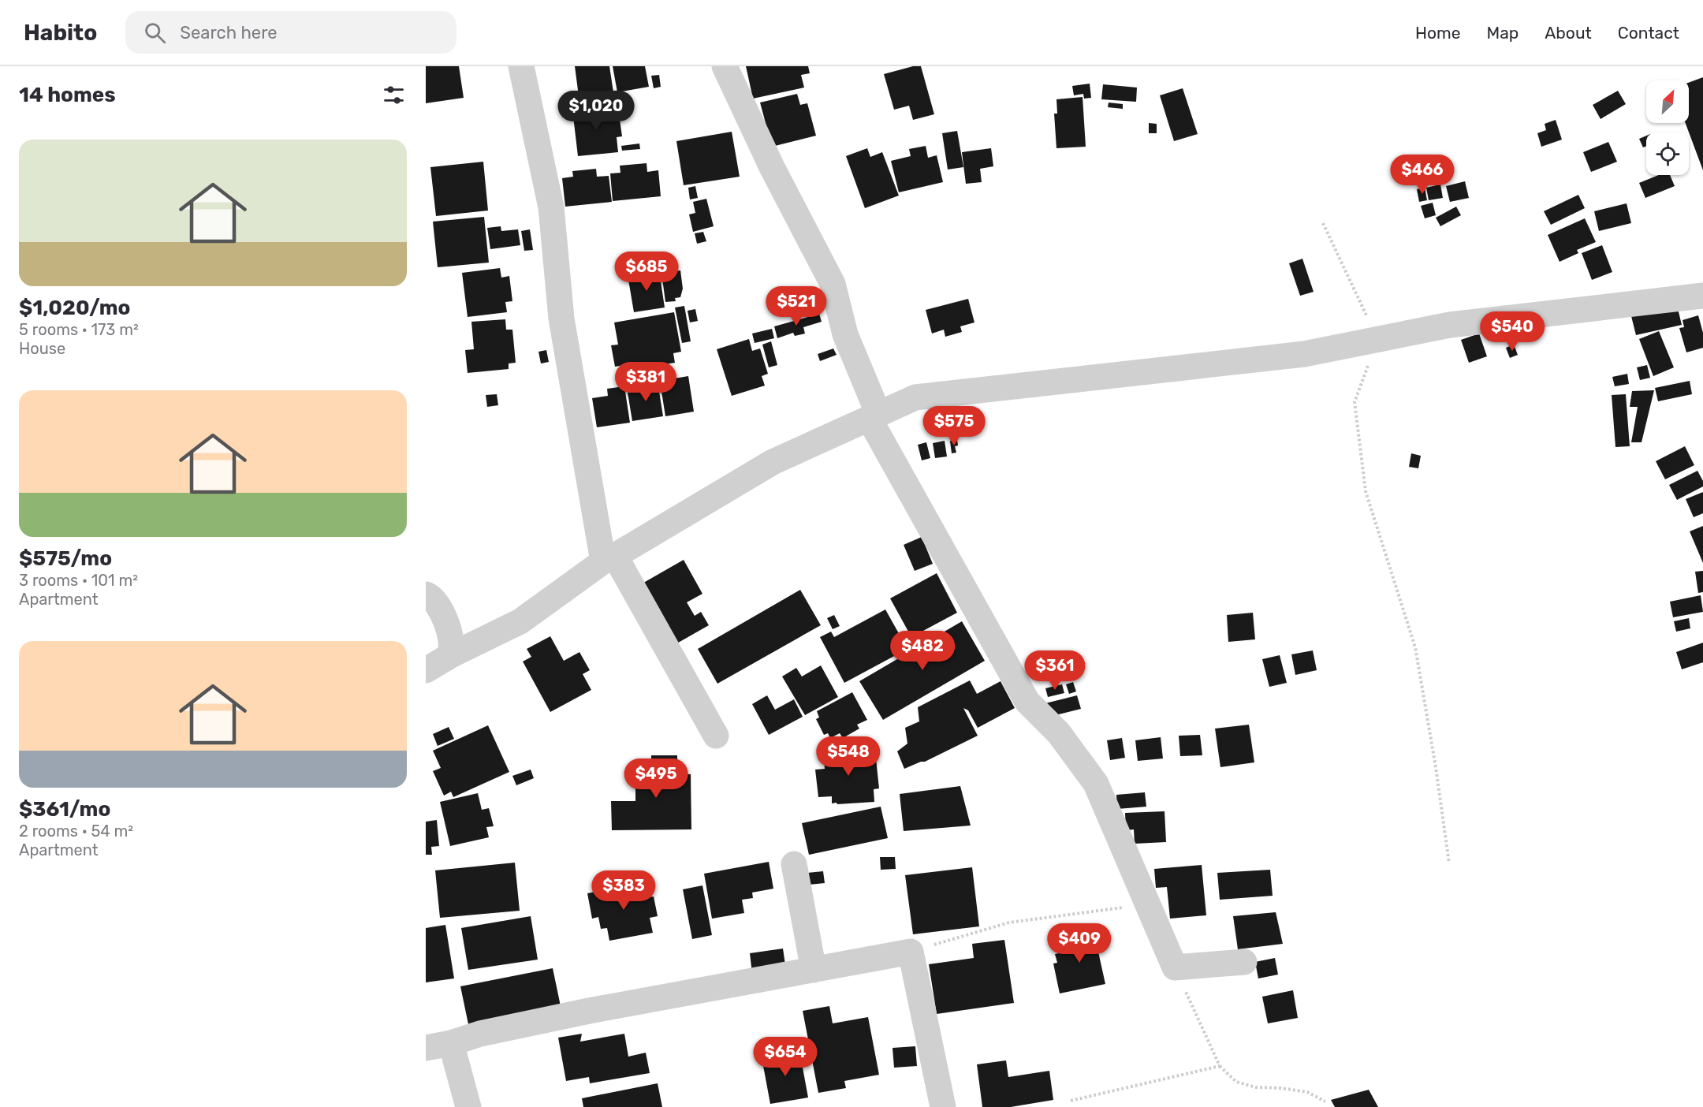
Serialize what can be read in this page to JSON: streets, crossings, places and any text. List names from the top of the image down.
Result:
{
  "north": "top right",
  "page": {
    "header": "Habito",
    "search": "Search here",
    "nav": [
      "Home",
      "Map",
      "About",
      "Contact"
    ],
    "heading": "14 homes",
    "price": [
      "$1,020",
      "$466",
      "$685",
      "$521",
      "$540",
      "$381",
      "$575",
      "$482",
      "$361",
      "$548",
      "$495",
      "$383",
      "$409",
      "$654"
    ],
    "list": [
      {
        "name": "$1,020/mo",
        "note": "5 rooms · 173 m² · House"
      },
      {
        "name": "$575/mo",
        "note": "3 rooms · 101 m² · Apartment"
      },
      {
        "name": "$361/mo",
        "note": "2 rooms · 54 m² · Apartment"
      }
    ]
  }
}
